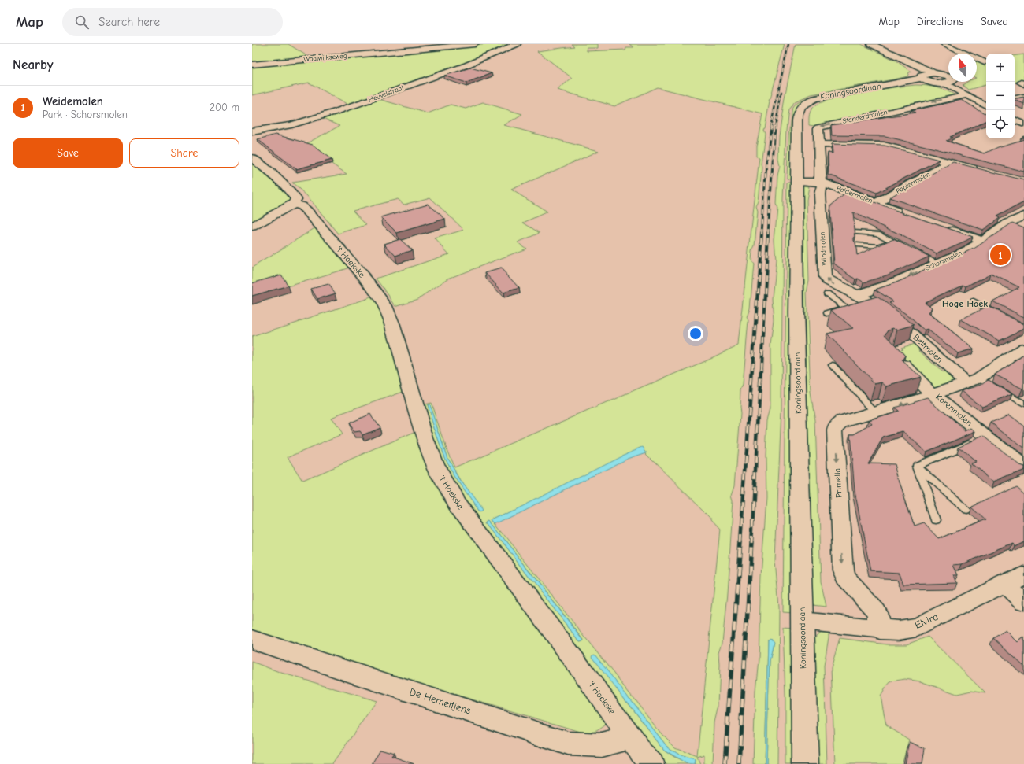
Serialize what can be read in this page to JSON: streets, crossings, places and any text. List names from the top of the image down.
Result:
{
  "streets": {
    "street": [
      "Waalwijkseweg",
      "Koningsoordlaan",
      "Heuvelstraat",
      "Standerdmolen",
      "Papiermolen",
      "Poldermolen",
      "Windmolen",
      "Schorsmolen",
      "'t Hoekske",
      "Beltmolen",
      "Korenmolen",
      "Primella",
      "Elvira",
      "De Hemeltjens"
    ]
  },
  "crossings": [
    ["Koningsoordlaan", "Poldermolen"],
    ["Koningsoordlaan", "Elvira"],
    ["Standerdmolen", "Poldermolen"],
    ["Standerdmolen", "Windmolen"],
    ["Papiermolen", "Poldermolen"],
    ["Poldermolen", "Windmolen"],
    ["Windmolen", "Schorsmolen"],
    ["Windmolen", "Beltmolen"],
    ["Schorsmolen", "Beltmolen"],
    ["'t Hoekske", "De Hemeltjens"],
    ["Beltmolen", "Korenmolen"],
    ["Korenmolen", "Primella"],
    ["Primella", "Elvira"]
  ],
  "one_way": ["Standerdmolen", "Windmolen", "Schorsmolen"],
  "districts": ["Hoge Hoek"],
  "north": "top",
  "page": {
    "header": "Map",
    "search": "Search here",
    "nav": ["Map", "Directions", "Saved"],
    "heading": "Nearby",
    "map_buttons": ["+", "−"],
    "list": [
      {
        "mark": "1",
        "name": "Weidemolen",
        "note": "Park · Schorsmolen",
        "value": "200 m"
      }
    ],
    "buttons": ["Save", "Share"],
    "pins": "1"
  }
}
